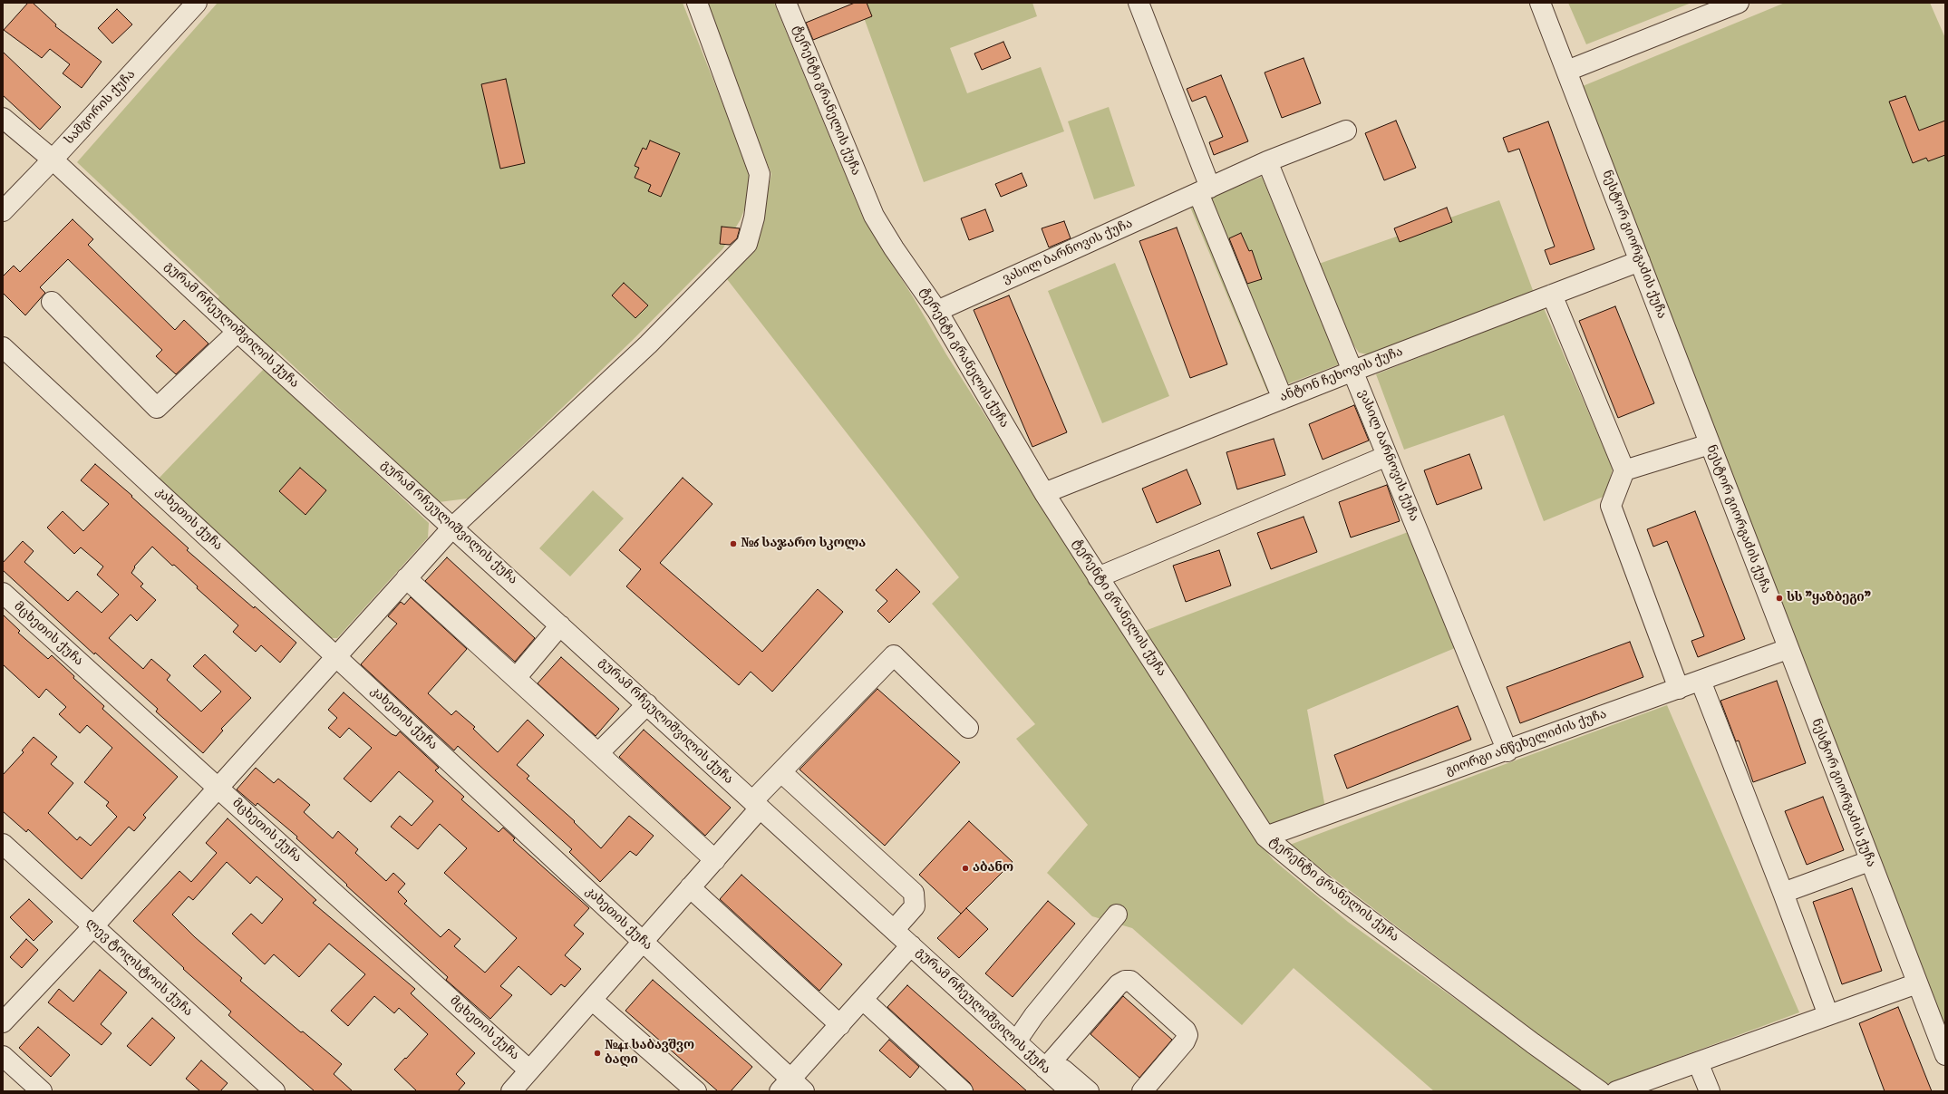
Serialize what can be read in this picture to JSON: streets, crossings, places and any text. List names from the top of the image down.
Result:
{
  "streets": {
    "street": [
      "ტერენტი გრანელის ქუჩა",
      "სამგორის ქუჩა",
      "ნესტორ გიორგაძის ქუჩა",
      "ვასილ ბარნოვის ქუჩა",
      "გურამ რჩეულიშვილის ქუჩა",
      "ანტონ ჩეხოვის ქუჩა",
      "კახეთის ქუჩა",
      "მცხეთის ქუჩა",
      "გიორგი ანწეხელიძის ქუჩა",
      "ლევ ტოლსტოის ქუჩა"
    ]
  },
  "crossings": [
    ["ტერენტი გრანელის ქუჩა", "ვასილ ბარნოვის ქუჩა"],
    ["ტერენტი გრანელის ქუჩა", "ანტონ ჩეხოვის ქუჩა"],
    ["ტერენტი გრანელის ქუჩა", "გიორგი ანწეხელიძის ქუჩა"],
    ["სამგორის ქუჩა", "გურამ რჩეულიშვილის ქუჩა"],
    ["ნესტორ გიორგაძის ქუჩა", "ანტონ ჩეხოვის ქუჩა"],
    ["ნესტორ გიორგაძის ქუჩა", "გიორგი ანწეხელიძის ქუჩა"],
    ["ვასილ ბარნოვის ქუჩა", "ანტონ ჩეხოვის ქუჩა"],
    ["ვასილ ბარნოვის ქუჩა", "გიორგი ანწეხელიძის ქუჩა"]
  ],
  "places": [
    "№6 საჯარო სკოლა",
    "სს \"ყაზბეგი\"",
    "აბანო",
    "№41 საბავშვო ბაღი"
  ]
}
